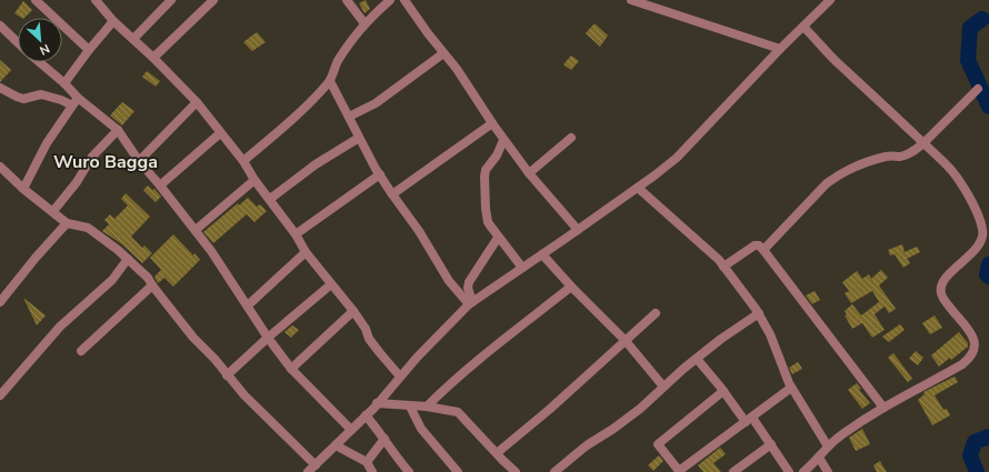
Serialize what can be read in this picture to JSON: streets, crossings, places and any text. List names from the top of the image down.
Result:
{
  "districts": ["Wuro Bagga"],
  "north": "bottom right"
}
